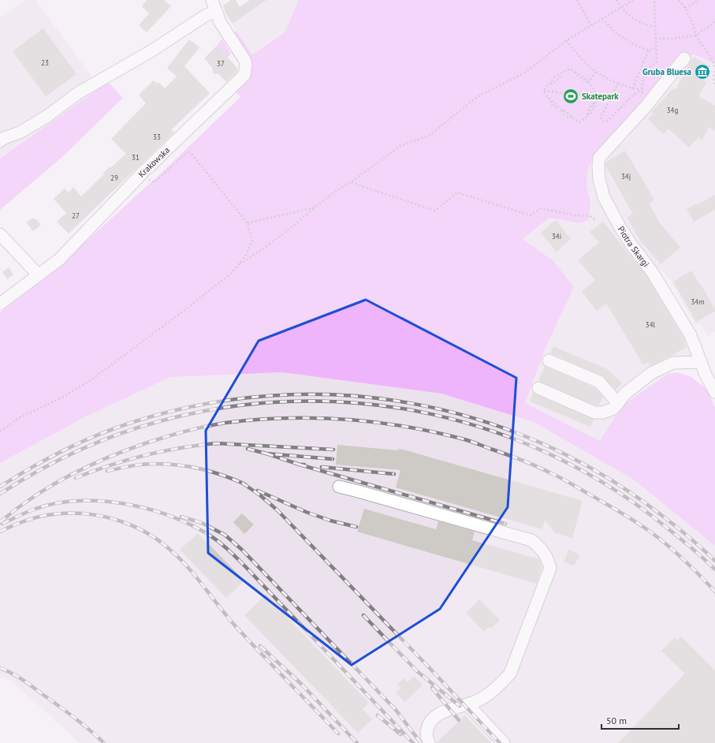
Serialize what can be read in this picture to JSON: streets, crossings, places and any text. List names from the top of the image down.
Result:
{
  "streets": {
    "street": ["Krakowska", "Piotra Skargi"]
  },
  "places": {
    "museum": ["Gruba Bluesa"],
    "sports": ["Skatepark"]
  },
  "house_numbers": [
    "23",
    "37",
    "34g",
    "33",
    "31",
    "34j",
    "29",
    "27",
    "34i",
    "34m",
    "34l"
  ],
  "scale_bar": "50 m"
}
